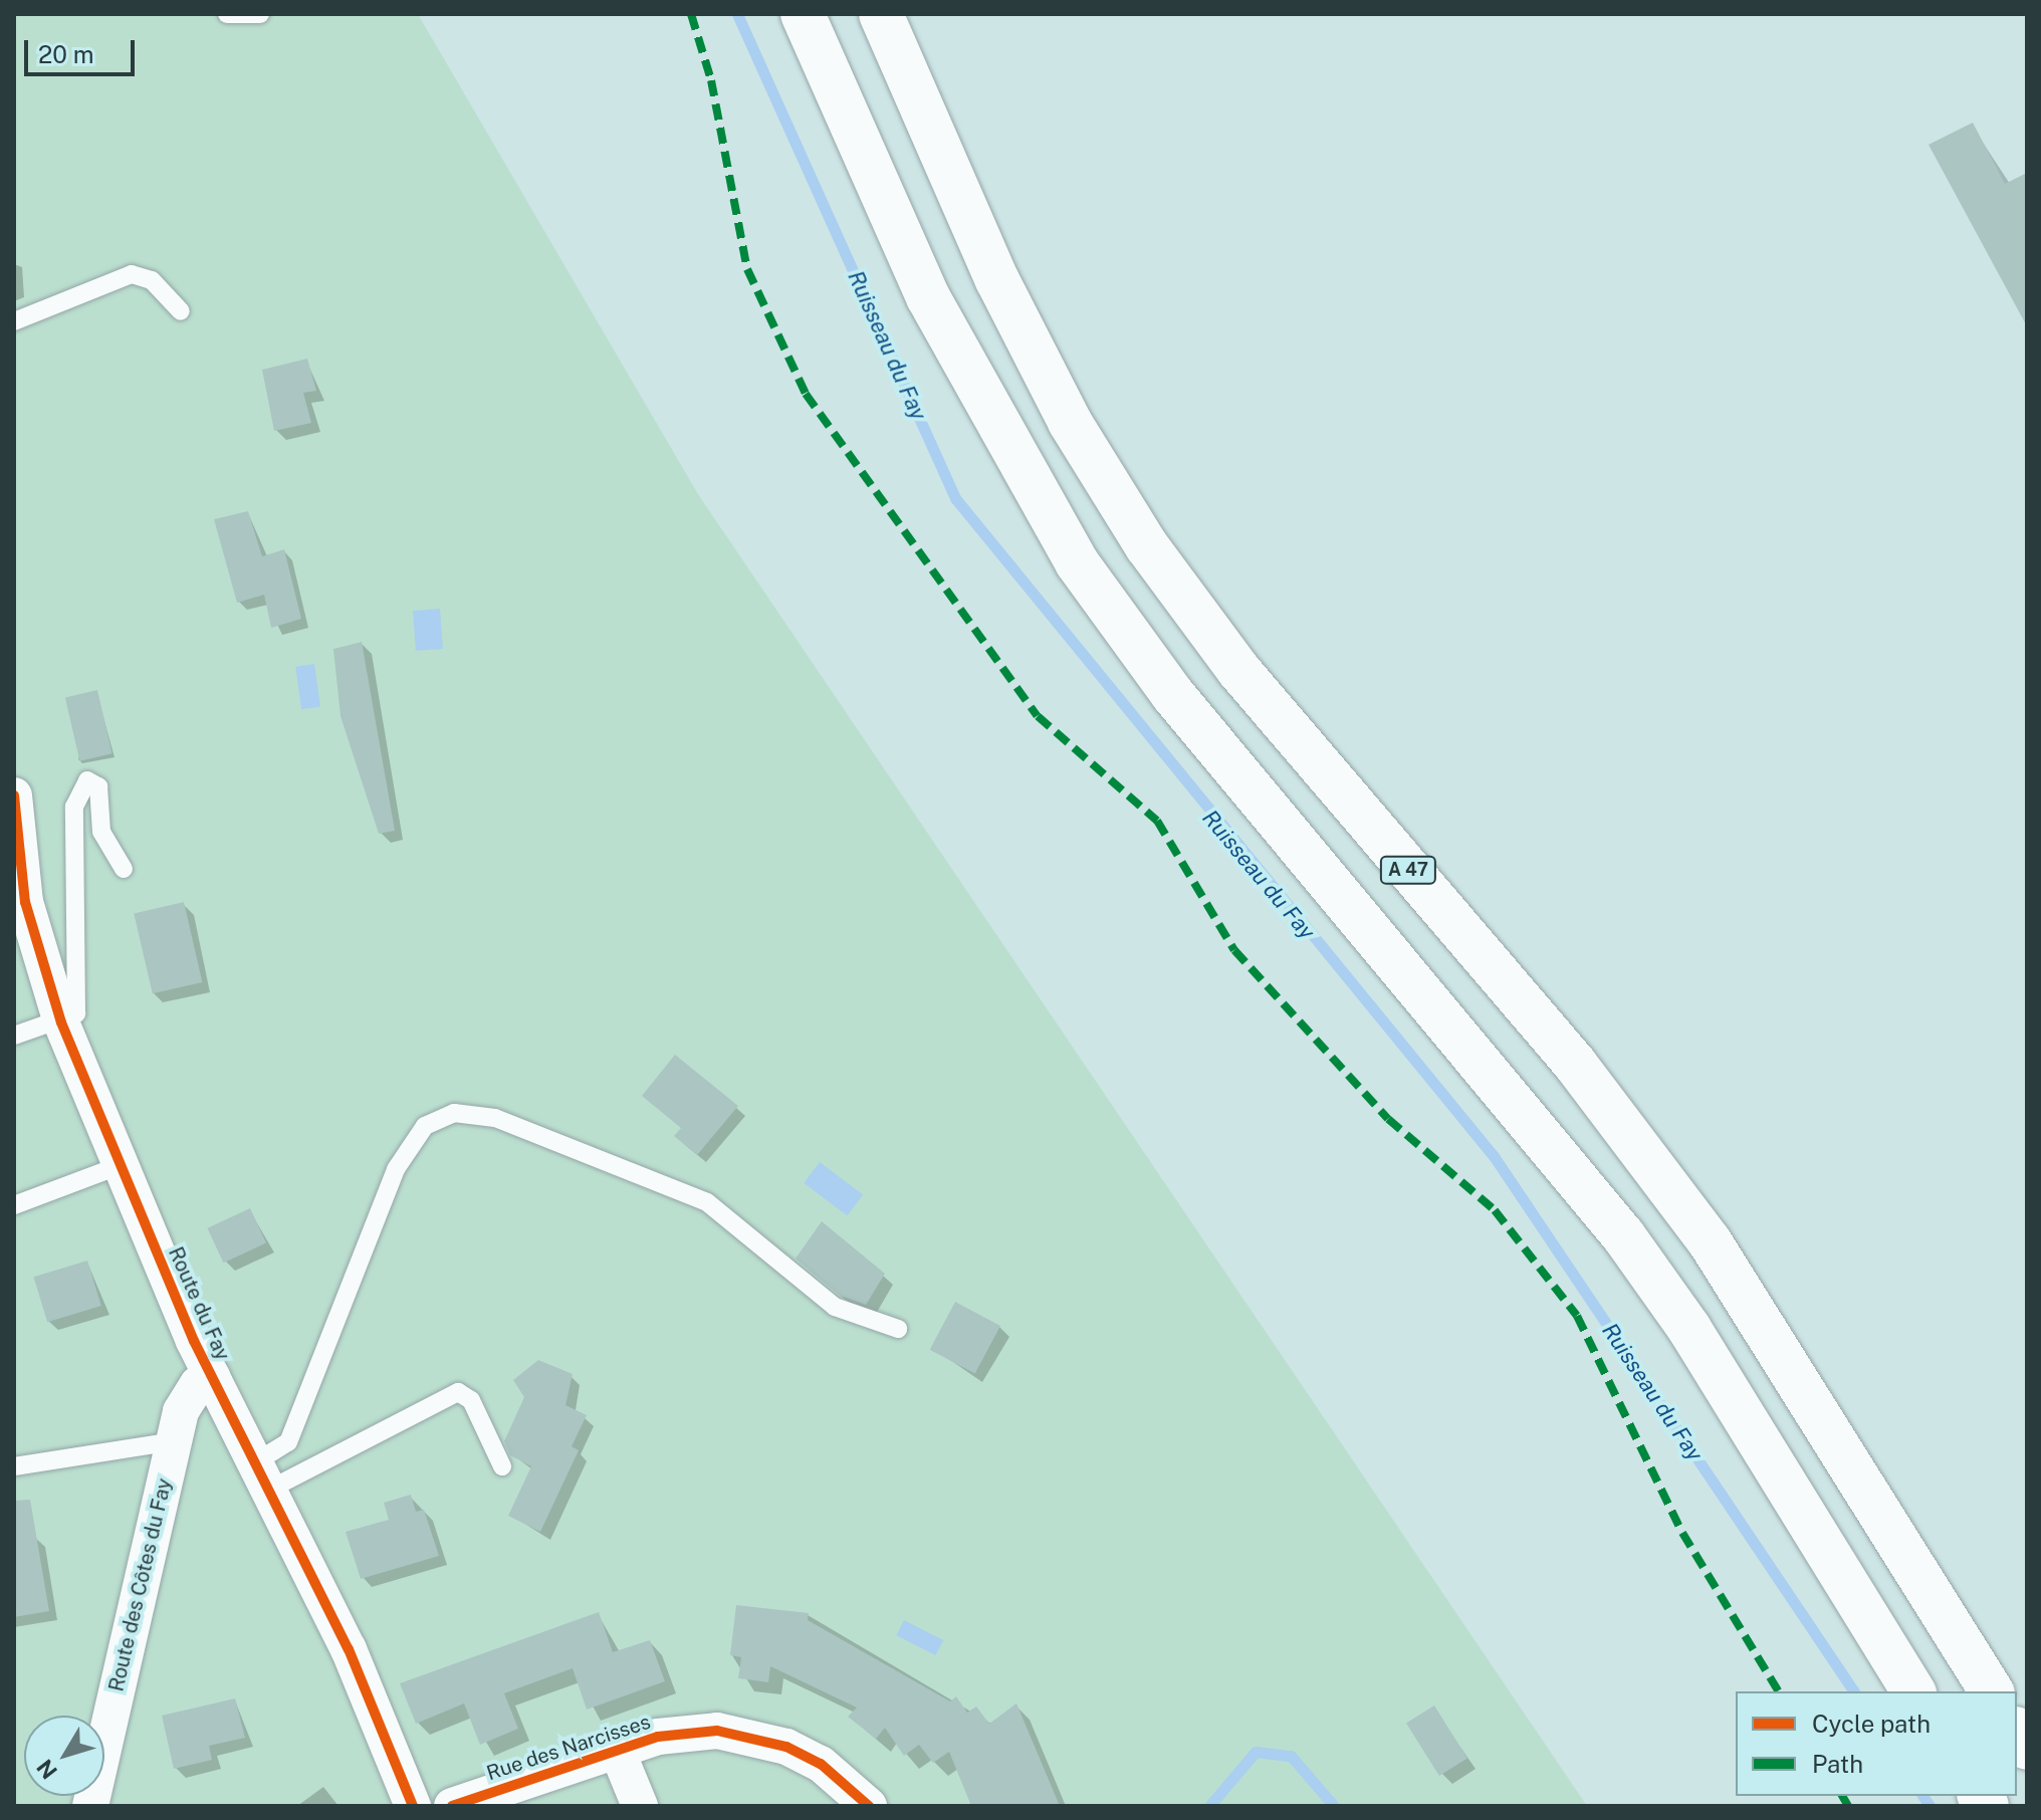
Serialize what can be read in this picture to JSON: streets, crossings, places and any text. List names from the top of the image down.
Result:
{
  "streets": {
    "highway": ["A 47"],
    "street": ["Route du Fay", "Route des Côtes du Fay", "Rue des Narcisses"]
  },
  "crossings": [
    ["Route du Fay", "Route des Côtes du Fay"]
  ],
  "water": ["Ruisseau du Fay"],
  "legend": ["Cycle path", "Path"],
  "scale_bar": "20 m",
  "north": "bottom left"
}
